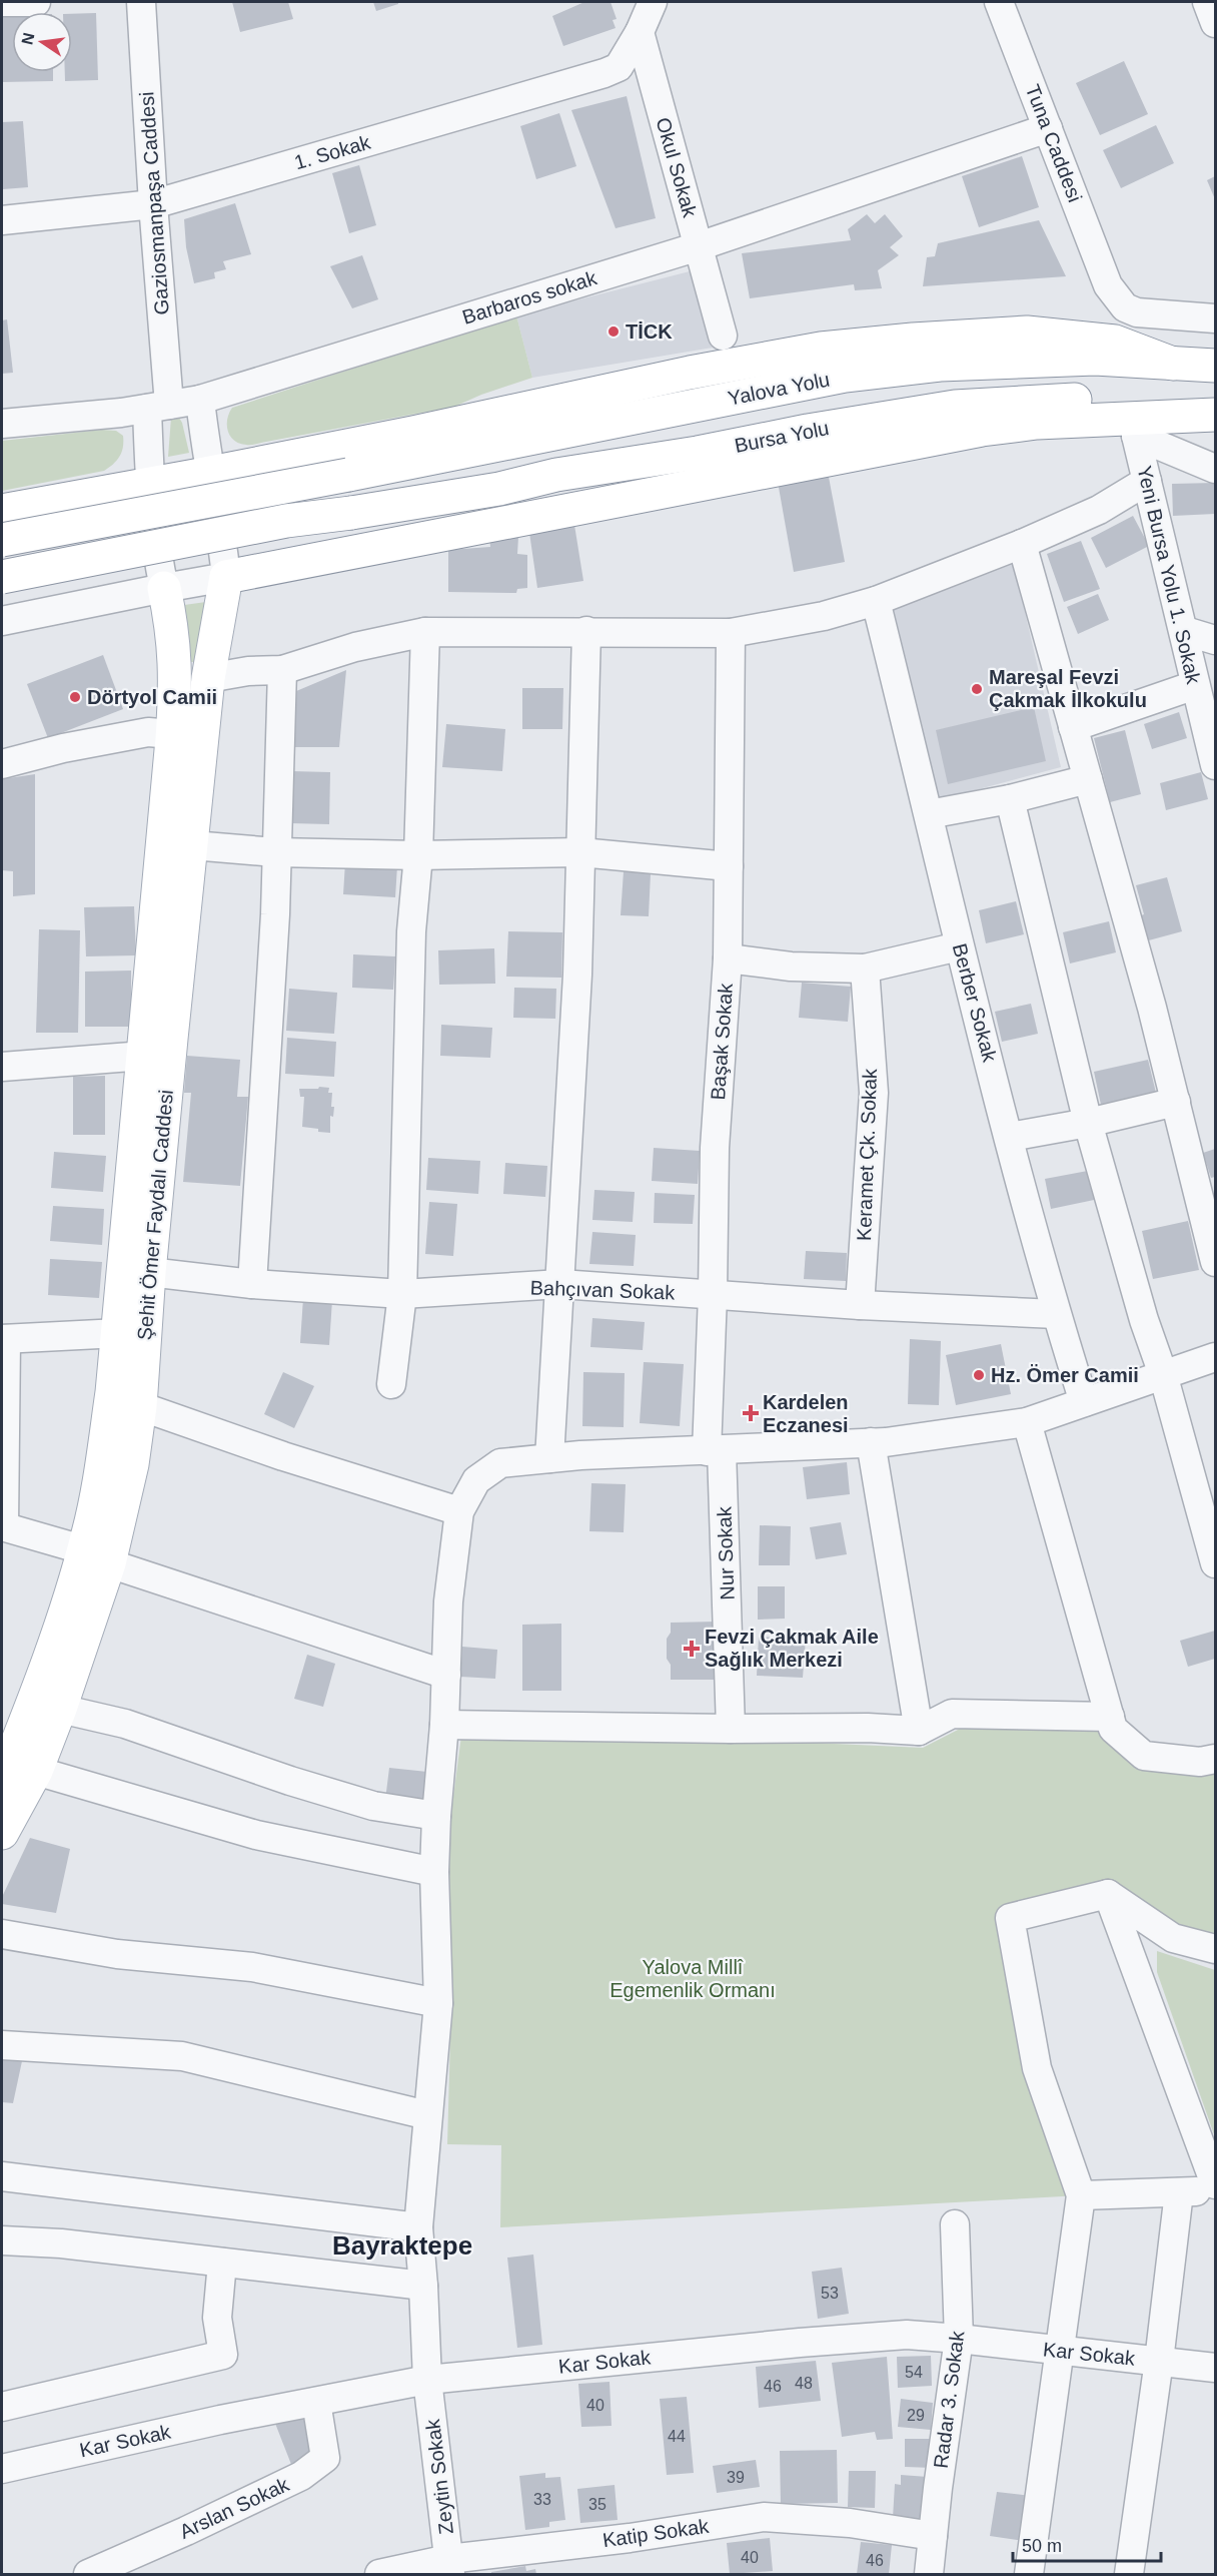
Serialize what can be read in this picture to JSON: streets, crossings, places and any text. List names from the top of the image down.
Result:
{
  "streets": {
    "main road": ["Yalova Yolu", "Bursa Yolu", "Şehit Ömer Faydalı Caddesi"],
    "street": [
      "Tuna Caddesi",
      "1. Sokak",
      "Okul Sokak",
      "Gaziosmanpaşa Caddesi",
      "Barbaros sokak",
      "Yeni Bursa Yolu 1. Sokak",
      "Berber Sokak",
      "Başak Sokak",
      "Keramet Çk. Sokak",
      "Bahçıvan Sokak",
      "Nur Sokak",
      "Kar Sokak",
      "Radar 3. Sokak",
      "Zeytin Sokak",
      "Arslan Sokak",
      "Katip Sokak"
    ]
  },
  "crossings": [
    ["Tuna Caddesi", "Barbaros sokak"],
    ["1. Sokak", "Okul Sokak"],
    ["1. Sokak", "Gaziosmanpaşa Caddesi"],
    ["Okul Sokak", "Barbaros sokak"],
    ["Gaziosmanpaşa Caddesi", "Barbaros sokak"],
    ["Gaziosmanpaşa Caddesi", "Şehit Ömer Faydalı Caddesi"],
    ["Berber Sokak", "Bahçıvan Sokak"],
    ["Başak Sokak", "Bahçıvan Sokak"],
    ["Başak Sokak", "Nur Sokak"],
    ["Keramet Çk. Sokak", "Bahçıvan Sokak"],
    ["Şehit Ömer Faydalı Caddesi", "Bahçıvan Sokak"],
    ["Kar Sokak", "Radar 3. Sokak"],
    ["Kar Sokak", "Zeytin Sokak"],
    ["Kar Sokak", "Arslan Sokak"],
    ["Radar 3. Sokak", "Katip Sokak"],
    ["Zeytin Sokak", "Katip Sokak"]
  ],
  "districts": ["Bayraktepe"],
  "parks": ["Yalova Millî Egemenlik Ormanı"],
  "places": {
    "other": [
      "TİCK",
      "Mareşal Fevzi Çakmak İlkokulu",
      "Dörtyol Camii",
      "Hz. Ömer Camii"
    ],
    "health": ["Kardelen Eczanesi", "Fevzi Çakmak Aile Sağlık Merkezi"]
  },
  "house_numbers": [
    "53",
    "54",
    "48",
    "46",
    "40",
    "29",
    "44",
    "39",
    "33",
    "35",
    "40",
    "46"
  ],
  "scale_bar": "50 m",
  "north": "left"
}
